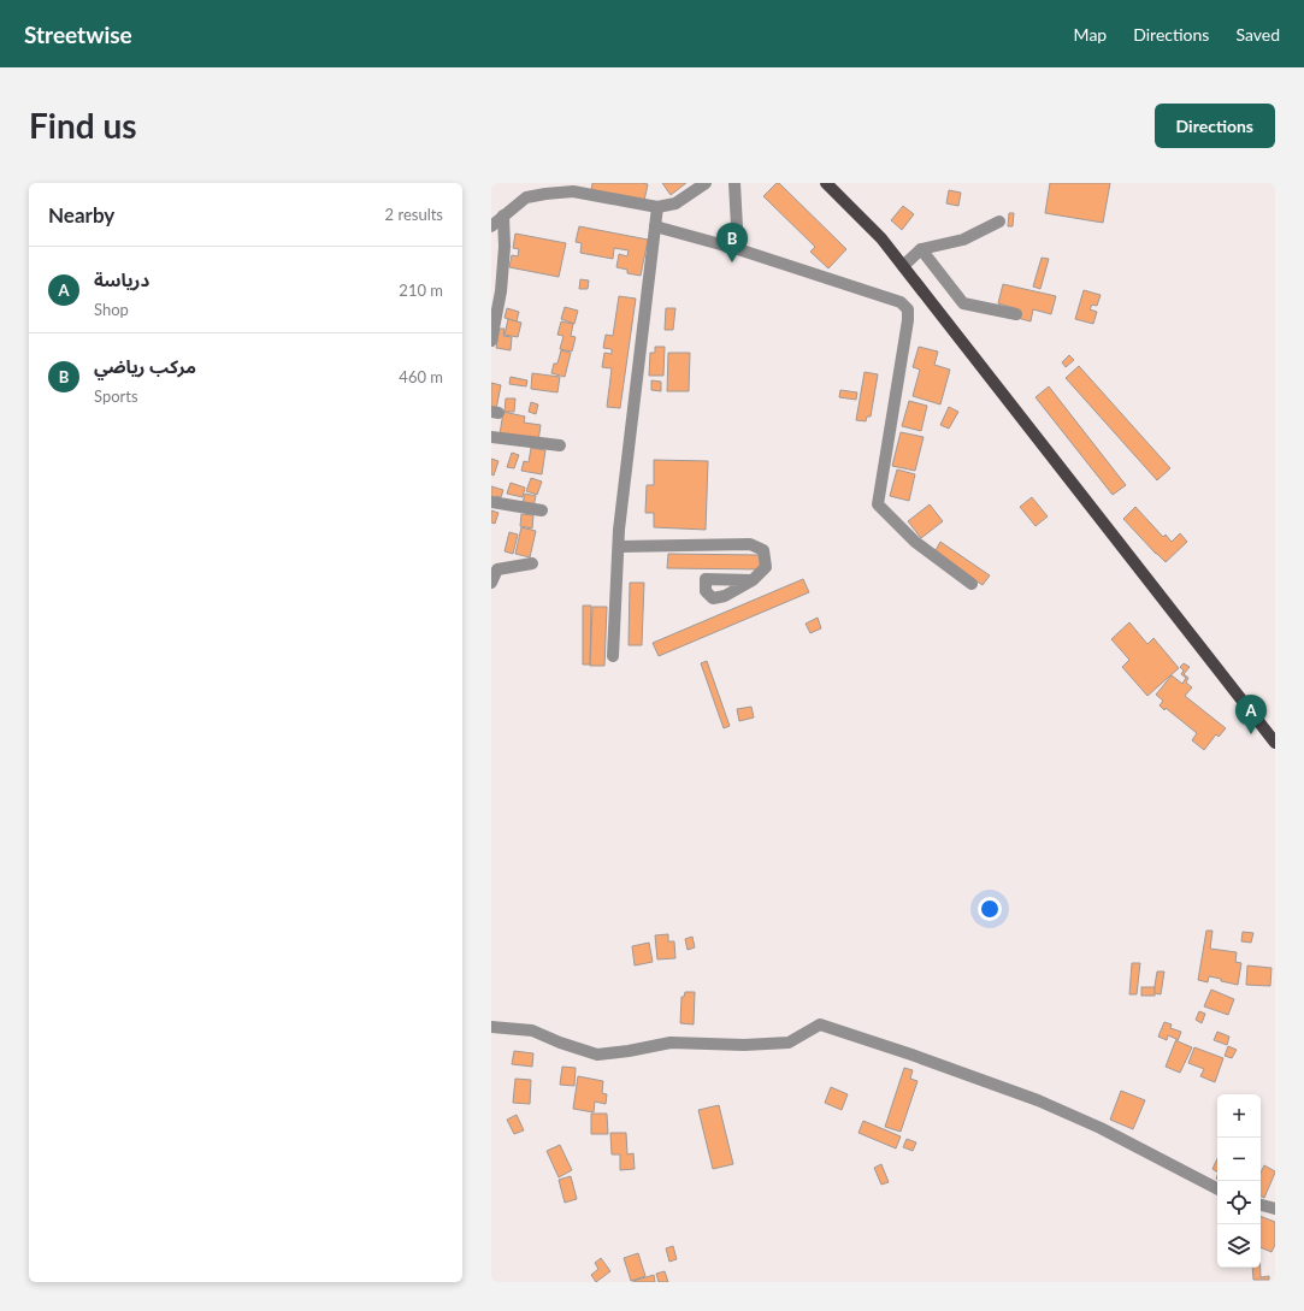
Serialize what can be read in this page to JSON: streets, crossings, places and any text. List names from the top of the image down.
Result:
{
  "page": {
    "header": "Streetwise",
    "nav": ["Map", "Directions", "Saved"],
    "buttons": "Directions",
    "title": "Find us",
    "heading": ["Nearby", "2 results"],
    "pins": ["B", "A"],
    "list": [
      {
        "mark": "A",
        "name": "درياسة",
        "note": "Shop",
        "value": "210 m"
      },
      {
        "mark": "B",
        "name": "مركب رياضي",
        "note": "Sports",
        "value": "460 m"
      }
    ],
    "map_buttons": ["+", "−"]
  }
}
